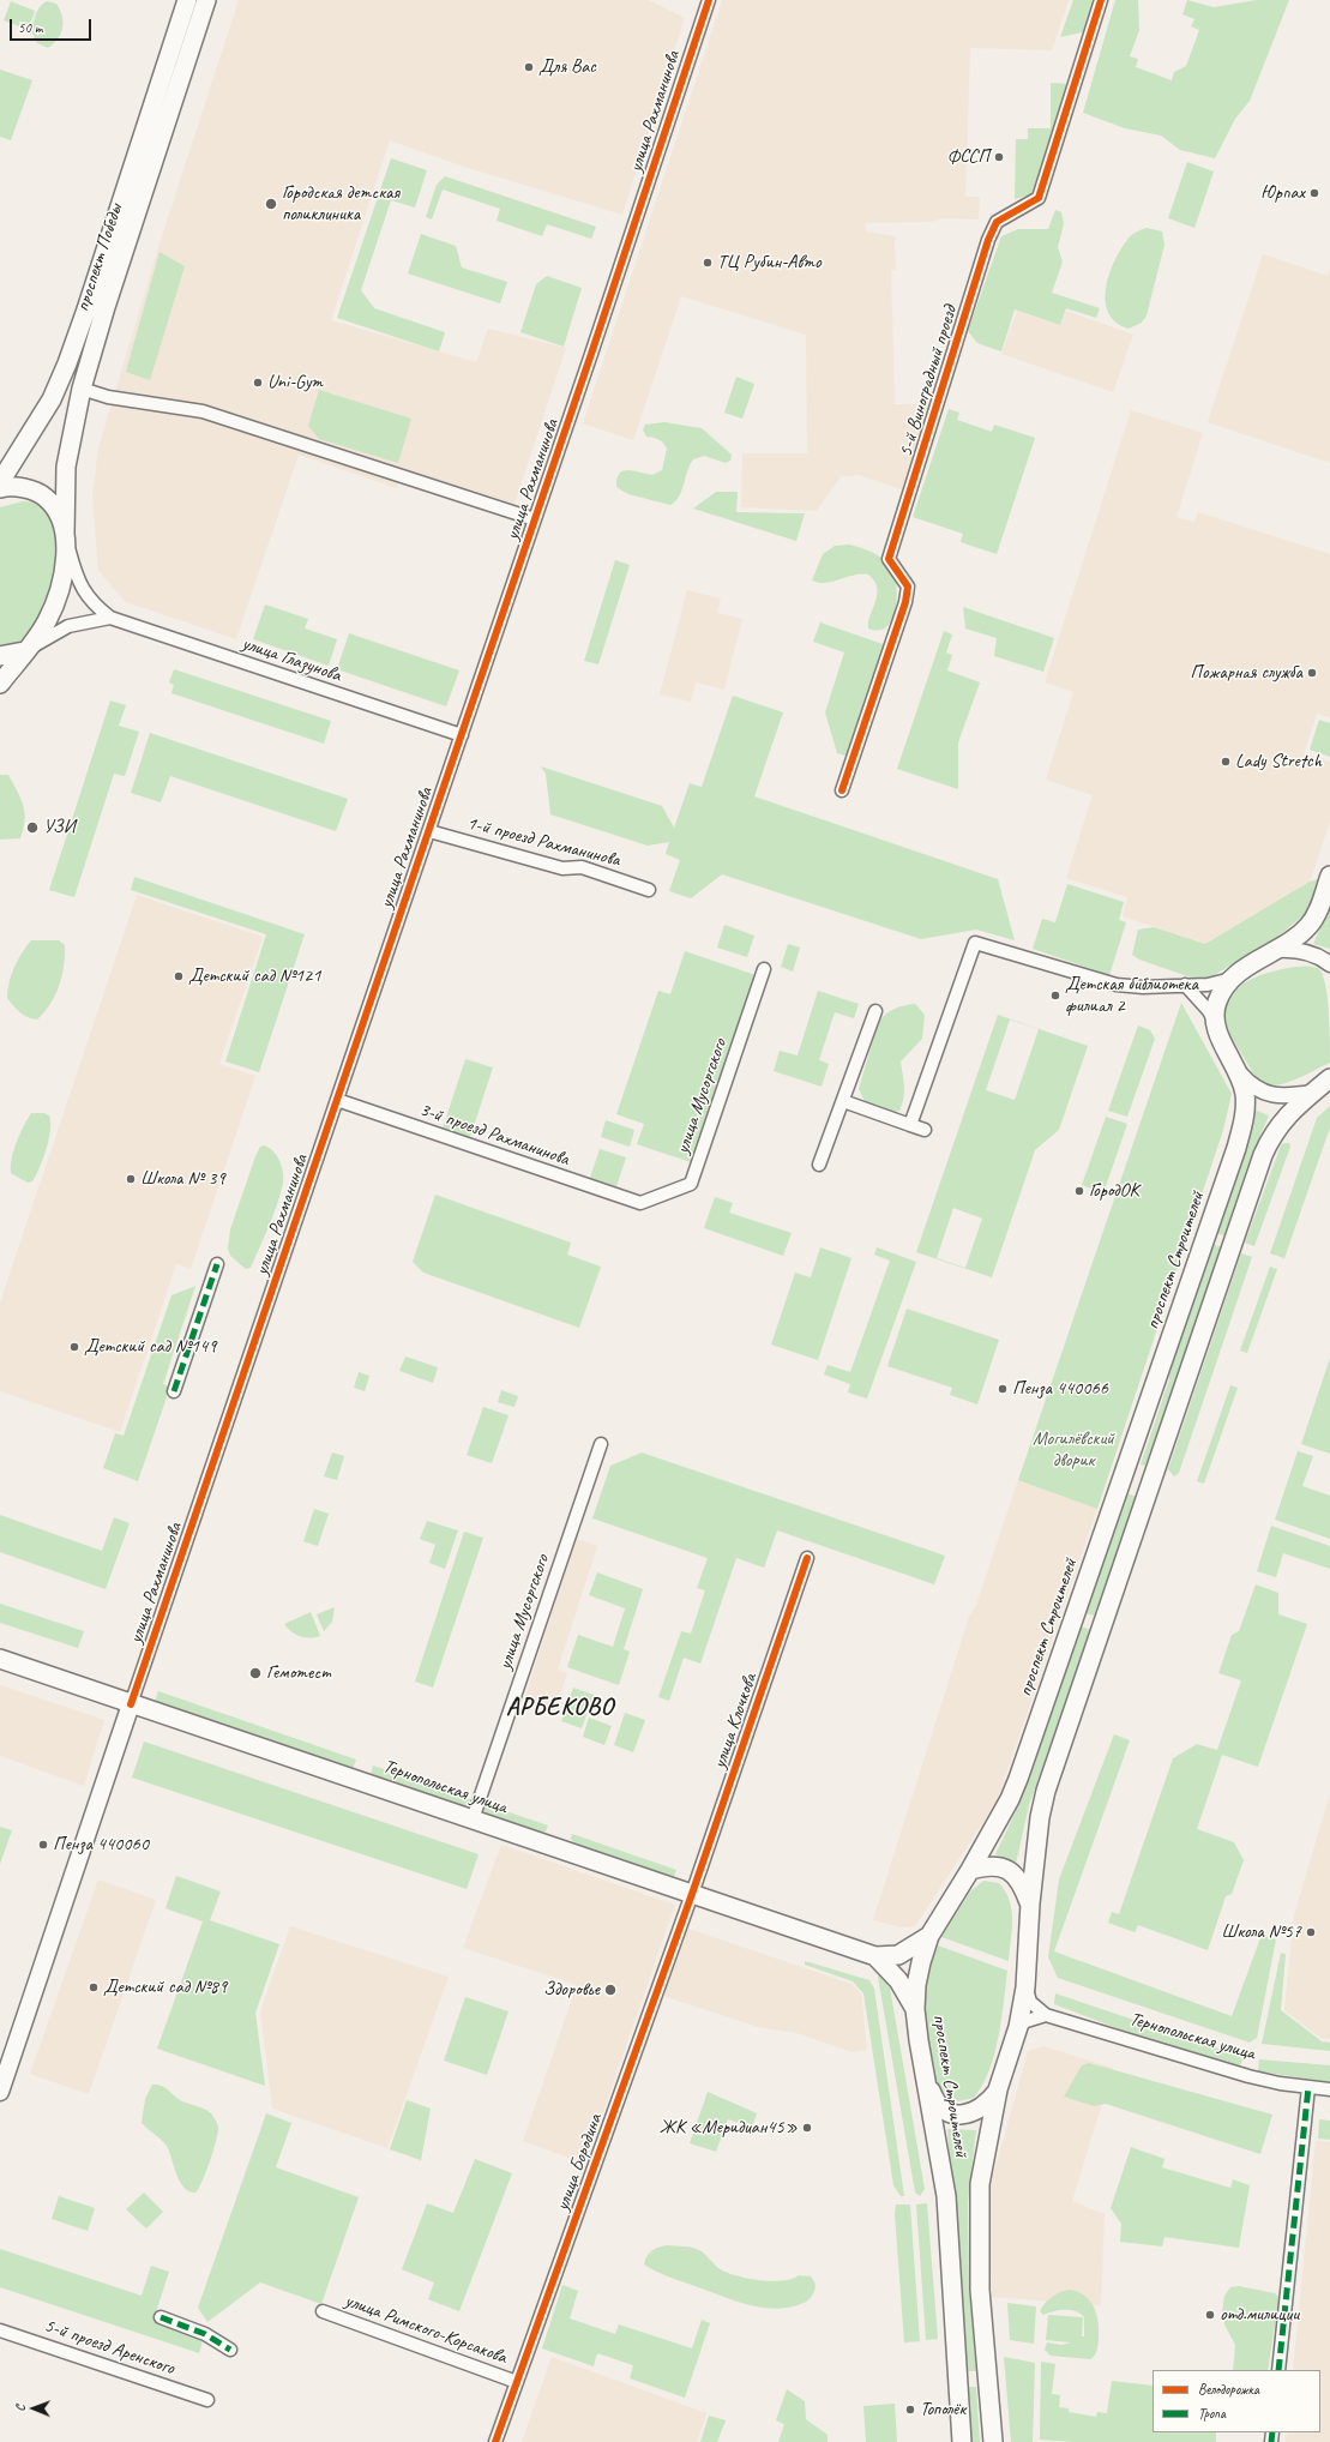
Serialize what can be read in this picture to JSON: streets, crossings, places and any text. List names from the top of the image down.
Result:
{
  "streets": {
    "main road": [
      "улица Рахманинова",
      "проспект Победы",
      "проспект Строителей",
      "Тернопольская улица"
    ],
    "street": [
      "5-й Виноградный проезд",
      "улица Глазунова",
      "1-й проезд Рахманинова",
      "улица Мусоргского",
      "3-й проезд Рахманинова",
      "улица Клочкова",
      "улица Бородина",
      "улица Римского-Корсакова",
      "5-й проезд Аренского"
    ]
  },
  "crossings": [
    ["улица Рахманинова", "улица Глазунова"],
    ["улица Рахманинова", "1-й проезд Рахманинова"],
    ["улица Рахманинова", "3-й проезд Рахманинова"],
    ["улица Рахманинова", "Тернопольская улица"],
    ["проспект Победы", "улица Глазунова"],
    ["улица Мусоргского", "3-й проезд Рахманинова"],
    ["улица Мусоргского", "Тернопольская улица"],
    ["проспект Строителей", "Тернопольская улица"],
    ["улица Клочкова", "Тернопольская улица"],
    ["улица Клочкова", "улица Бородина"],
    ["Тернопольская улица", "улица Бородина"],
    ["улица Бородина", "улица Римского-Корсакова"]
  ],
  "districts": ["АРБЕКОВО"],
  "parks": ["Могилёвский дворик"],
  "places": [
    "Для Вас",
    "ФССП",
    "Юрпах",
    "Городская детская поликлиника",
    "ТЦ Рубин-Авто",
    "Uni-Gym",
    "Пожарная служба",
    "Lady Stretch",
    "УЗИ",
    "Детский сад №121",
    "Детская библиотека филиал 2",
    "Школа № 39",
    "ГородОК",
    "Детский сад №149",
    "Пенза 440066",
    "Гемотест",
    "Пенза 440060",
    "Школа №57",
    "Детский сад №89",
    "Здоровье",
    "ЖК «Меридиан45»",
    "отд.милиции",
    "Тополёк"
  ],
  "legend": ["Велодорожка", "Тропа"],
  "scale_bar": "50 m",
  "north": "left"
}
